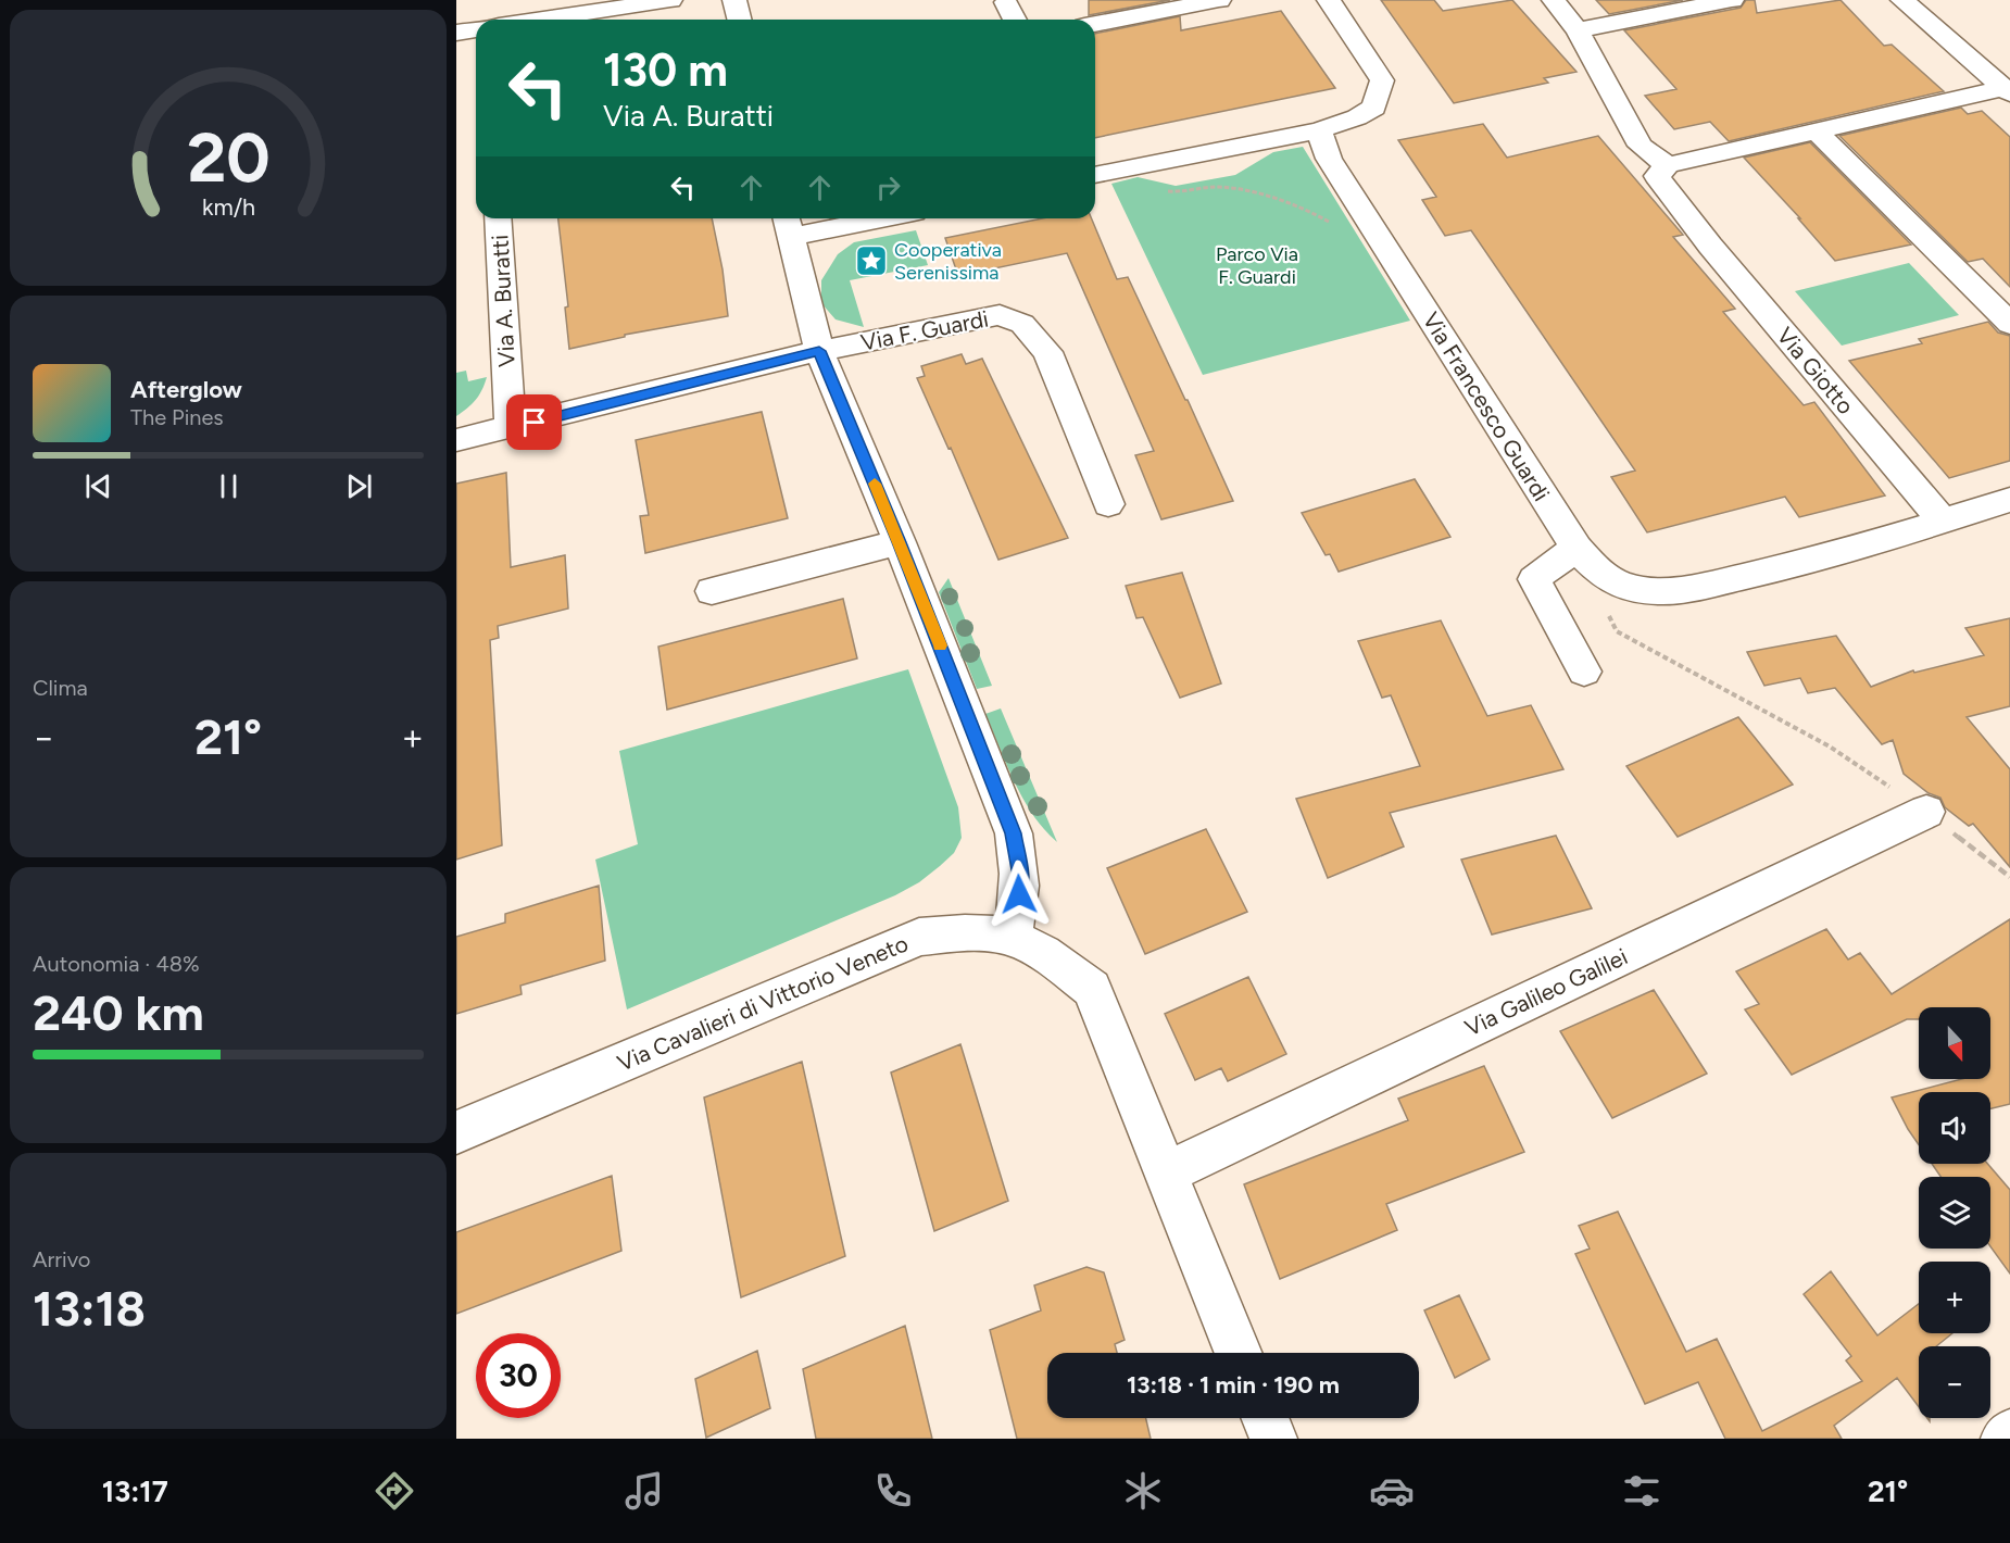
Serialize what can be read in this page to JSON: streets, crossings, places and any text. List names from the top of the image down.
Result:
{
  "streets": {
    "street": [
      "Via A. Buratti",
      "Via F. Guardi",
      "Via Giotto",
      "Via Francesco Guardi",
      "Via Galileo Galilei",
      "Via Cavalieri di Vittorio Veneto"
    ]
  },
  "crossings": [
    ["Via Giotto", "Via Francesco Guardi"],
    ["Via Galileo Galilei", "Via Cavalieri di Vittorio Veneto"]
  ],
  "parks": ["Parco Via F. Guardi"],
  "places": {
    "place": ["Cooperativa Serenissima"]
  },
  "north": "bottom",
  "page": {
    "turn": ["130 m", "Via A. Buratti"],
    "song": ["Afterglow", "The Pines"],
    "tile": [
      "Clima",
      ["Autonomia · 48%", "240 km"],
      ["Arrivo", "13:18"]
    ],
    "heat": ["−", "21°", "+"],
    "map_buttons": ["+", "−"],
    "limit": "30",
    "trip": "13:18 · 1 min · 190 m",
    "tabs": ["13:17", "21°"],
    "gauge": ["20", "km/h"]
  }
}
